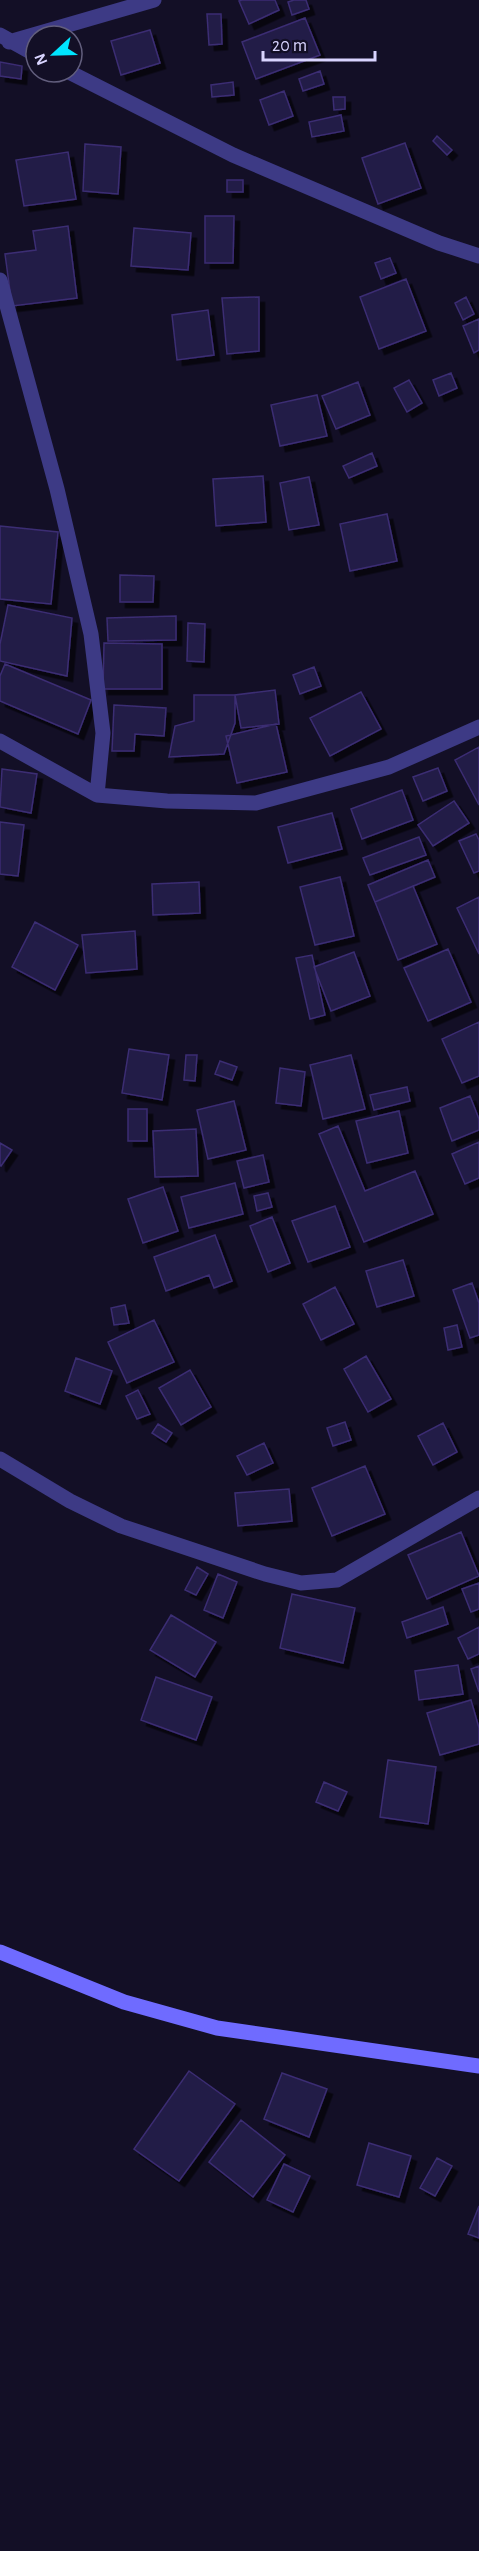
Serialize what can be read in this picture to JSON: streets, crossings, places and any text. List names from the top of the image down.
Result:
{
  "scale_bar": "20 m",
  "north": "left"
}
